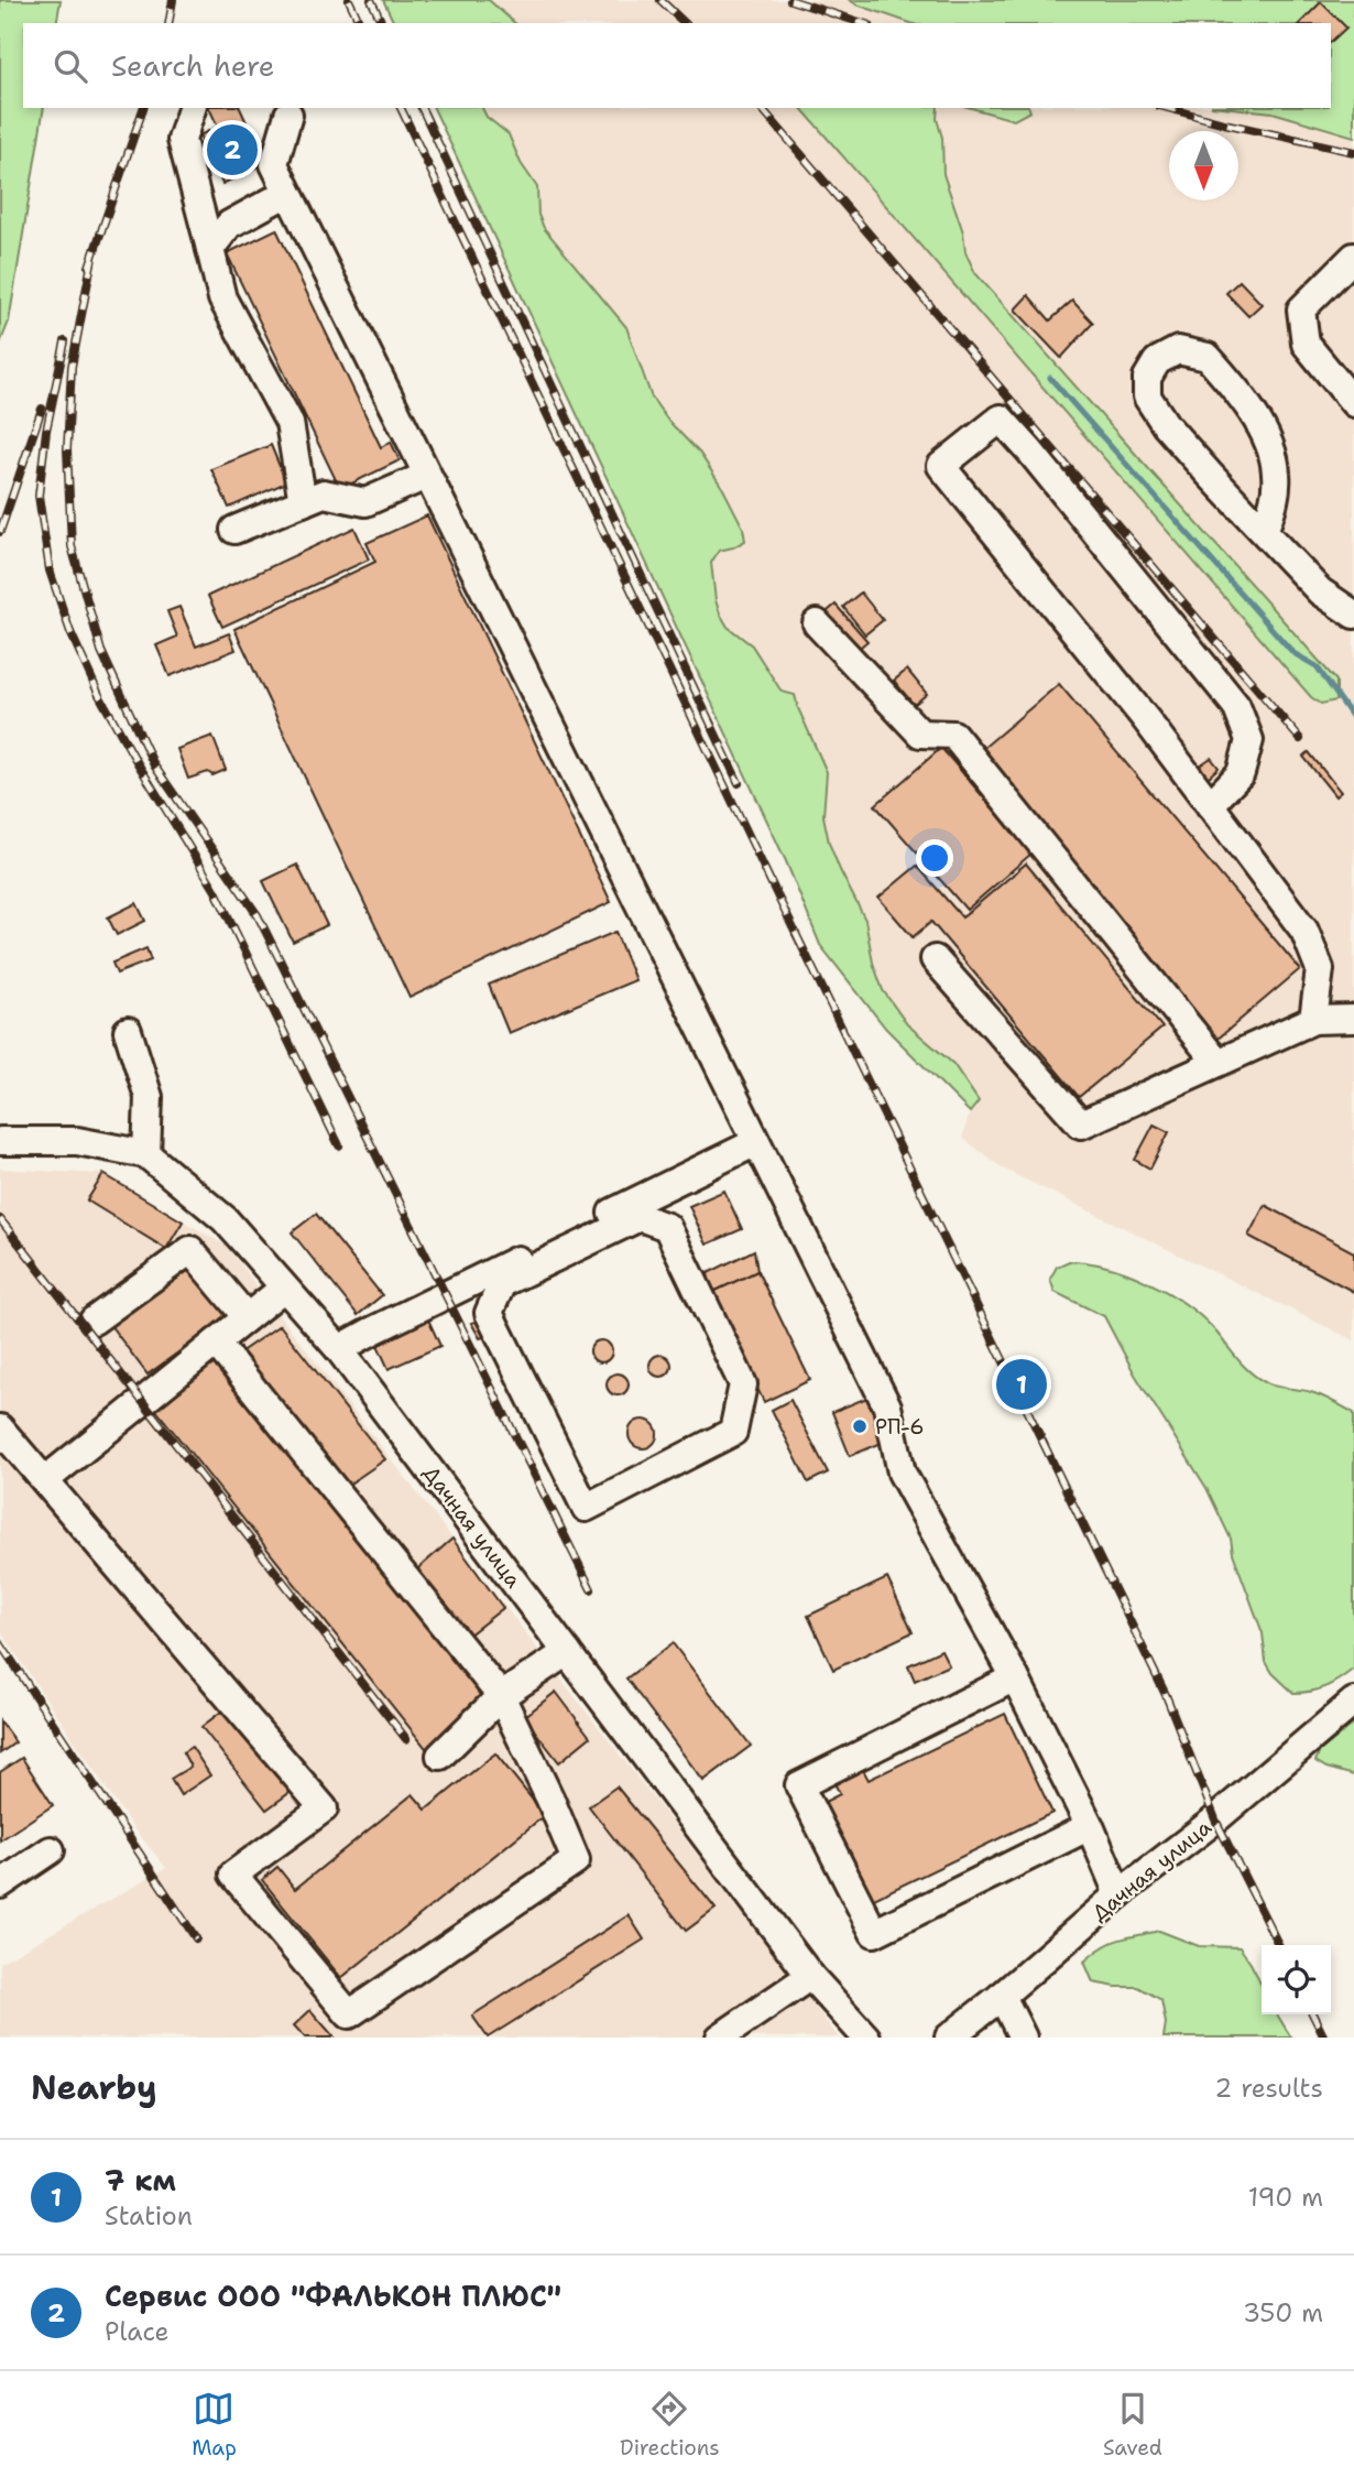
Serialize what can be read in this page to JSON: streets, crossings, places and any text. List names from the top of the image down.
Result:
{
  "streets": {
    "street": ["Дачная улица"]
  },
  "places": ["РП-6"],
  "north": "bottom",
  "page": {
    "search": "Search here",
    "pins": ["2", "1"],
    "heading": ["Nearby", "2 results"],
    "list": [
      {
        "mark": "1",
        "name": "7 км",
        "note": "Station",
        "value": "190 m"
      },
      {
        "mark": "2",
        "name": "Сервис ООО \"ФАЛЬКОН ПЛЮС\"",
        "note": "Place",
        "value": "350 m"
      }
    ],
    "nav": ["Map", "Directions", "Saved"]
  }
}
